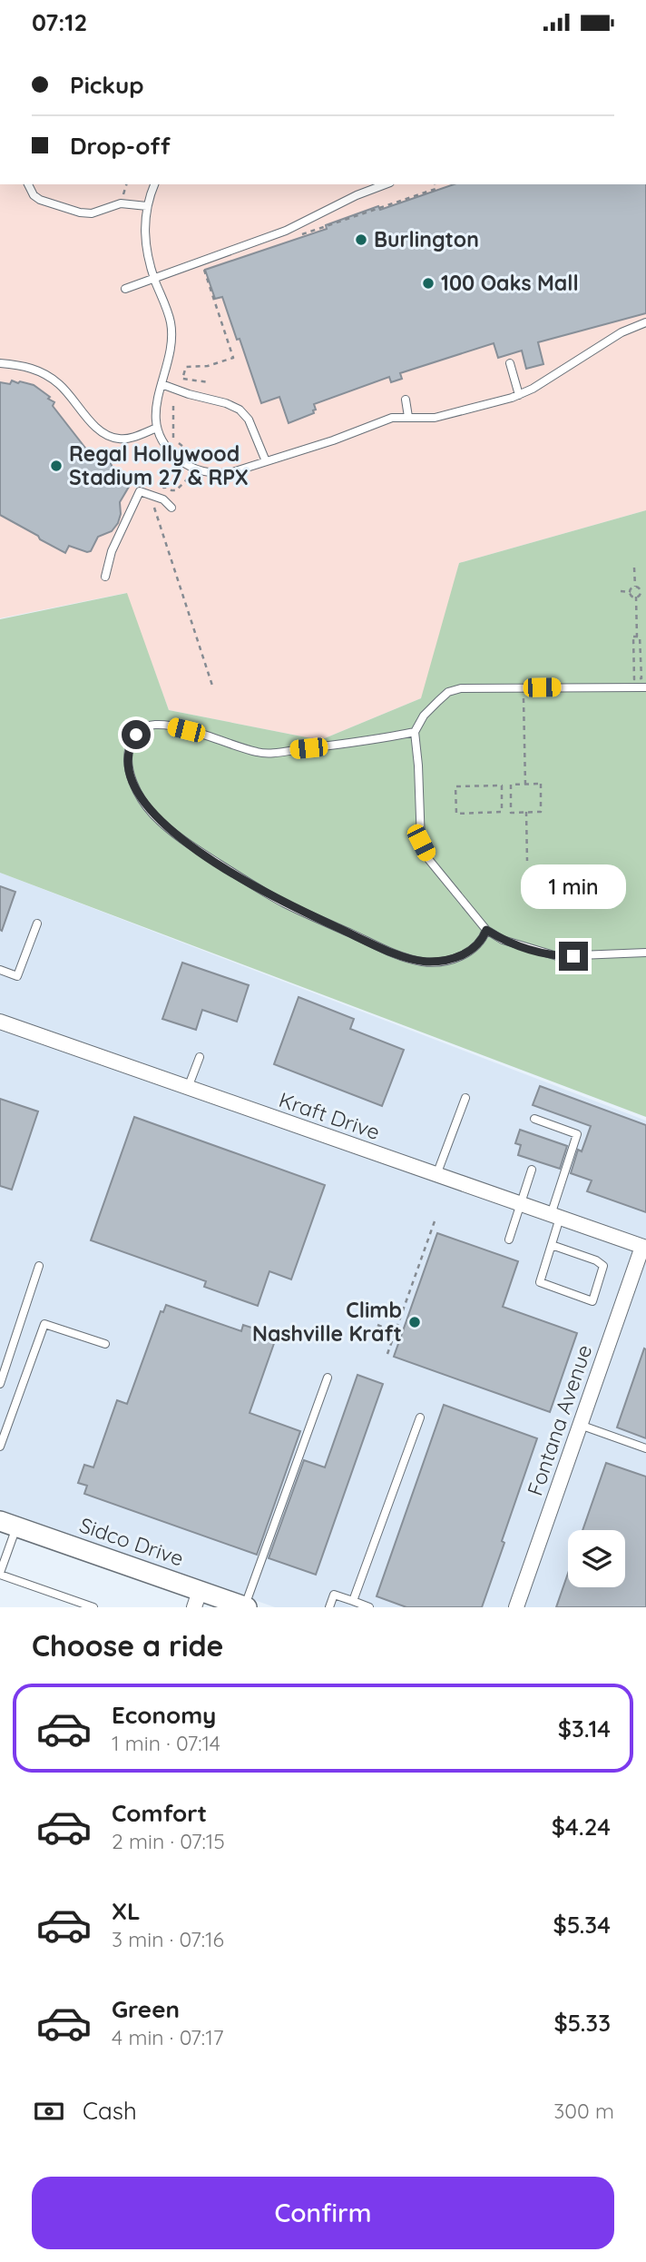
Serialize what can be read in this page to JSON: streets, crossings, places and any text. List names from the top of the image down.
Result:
{
  "streets": {
    "street": ["Kraft Drive", "Fontana Avenue", "Sidco Drive"]
  },
  "crossings": [
    ["Kraft Drive", "Fontana Avenue"]
  ],
  "places": [
    "Burlington",
    "100 Oaks Mall",
    "Regal Hollywood Stadium 27 & RPX",
    "Climb Nashville Kraft"
  ],
  "page": {
    "status": "07:12",
    "banner": ["Pickup", "Drop-off"],
    "bubble": "1 min",
    "heading": "Choose a ride",
    "list": [
      {
        "name": "Economy",
        "note": "1 min · 07:14",
        "value": "$3.14"
      },
      {
        "name": "Comfort",
        "note": "2 min · 07:15",
        "value": "$4.24"
      },
      {
        "name": "XL",
        "note": "3 min · 07:16",
        "value": "$5.34"
      },
      {
        "name": "Green",
        "note": "4 min · 07:17",
        "value": "$5.33"
      }
    ],
    "pay": ["Cash", "300 m"],
    "buttons": "Confirm"
  }
}
